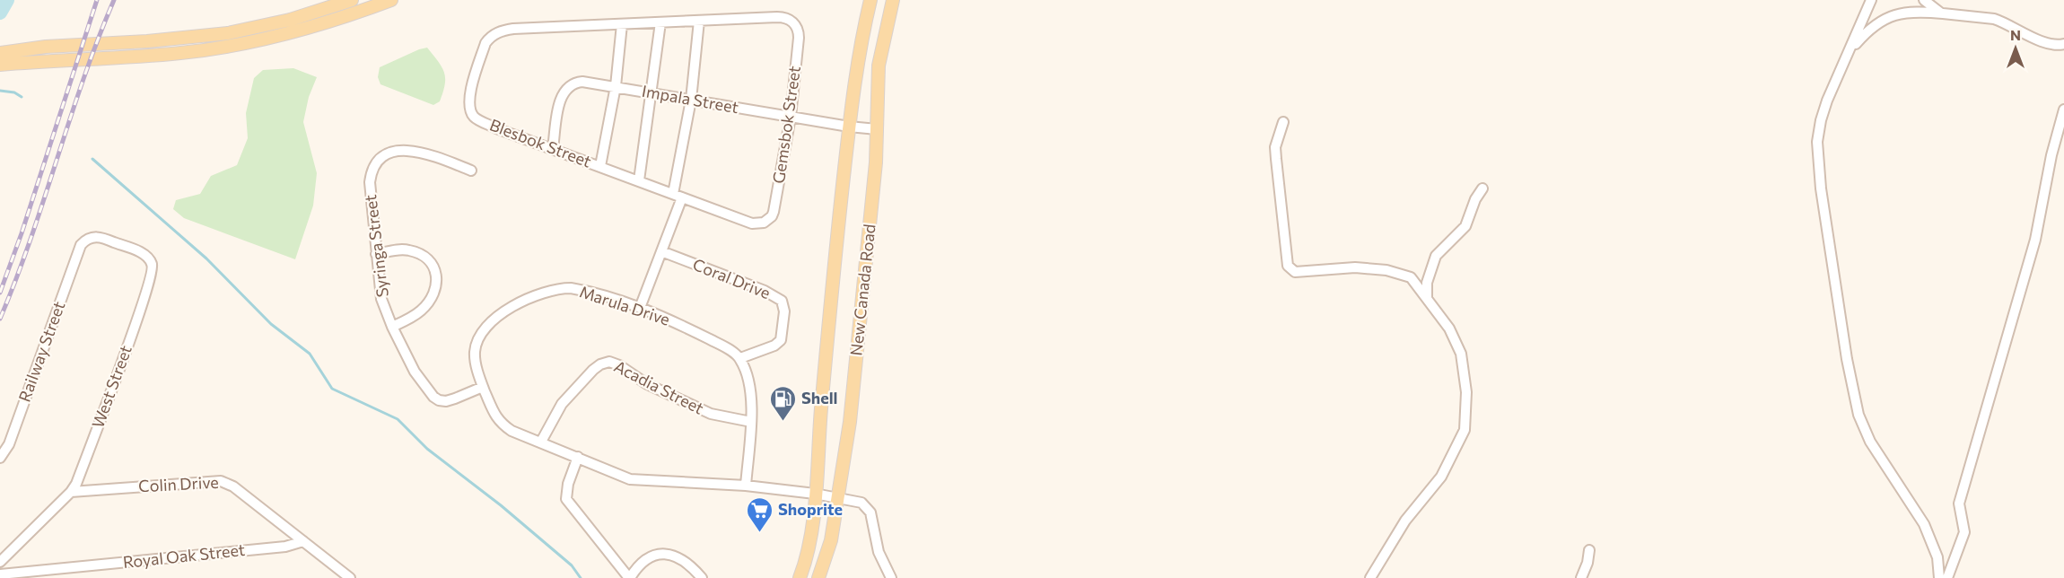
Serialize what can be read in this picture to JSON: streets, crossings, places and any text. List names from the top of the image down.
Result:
{
  "streets": {
    "main road": ["New Canada Road"],
    "street": [
      "Impala Street",
      "Gemsbok Street",
      "Blesbok Street",
      "Syringa Street",
      "Coral Drive",
      "Marula Drive",
      "Railway Street",
      "West Street",
      "Acadia Street",
      "Colin Drive",
      "Royal Oak Street"
    ]
  },
  "crossings": [
    ["Impala Street", "Gemsbok Street"],
    ["Impala Street", "Blesbok Street"],
    ["Impala Street", "New Canada Road"],
    ["Gemsbok Street", "Blesbok Street"],
    ["Syringa Street", "Marula Drive"],
    ["Coral Drive", "Marula Drive"],
    ["New Canada Road", "Marula Drive"],
    ["Marula Drive", "Acadia Street"],
    ["Railway Street", "West Street"],
    ["West Street", "Colin Drive"],
    ["Colin Drive", "Royal Oak Street"]
  ],
  "places": {
    "fuel station": ["Shell"],
    "supermarket": ["Shoprite"]
  },
  "north": "top"
}
